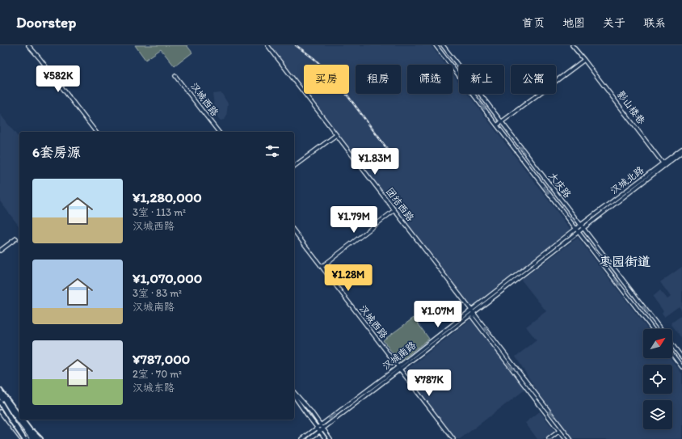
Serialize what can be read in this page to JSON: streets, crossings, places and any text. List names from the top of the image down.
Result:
{
  "streets": {
    "main road": [
      "汉城西路",
      "影山楼巷",
      "汉城北路",
      "大庆路",
      "团结西路",
      "汉城南路"
    ]
  },
  "crossings": [
    ["汉城西路", "汉城南路"],
    ["影山楼巷", "汉城北路"],
    ["汉城北路", "大庆路"],
    ["汉城北路", "汉城南路"],
    ["大庆路", "汉城南路"],
    ["团结西路", "汉城南路"]
  ],
  "districts": ["枣园街道"],
  "north": "top right",
  "page": {
    "header": "Doorstep",
    "nav": [
      "首页",
      "地图",
      "关于",
      "联系"
    ],
    "chip": [
      "买房",
      "租房",
      "筛选",
      "新上",
      "公寓"
    ],
    "price": [
      "¥582K",
      "¥1.83M",
      "¥1.79M",
      "¥1.28M",
      "¥1.07M",
      "¥787K"
    ],
    "heading": "6套房源",
    "list": [
      {
        "name": "¥1,280,000",
        "note": "3室 · 113 m² · 汉城西路"
      },
      {
        "name": "¥1,070,000",
        "note": "3室 · 83 m² · 汉城南路"
      },
      {
        "name": "¥787,000",
        "note": "2室 · 70 m² · 汉城东路"
      }
    ]
  }
}
